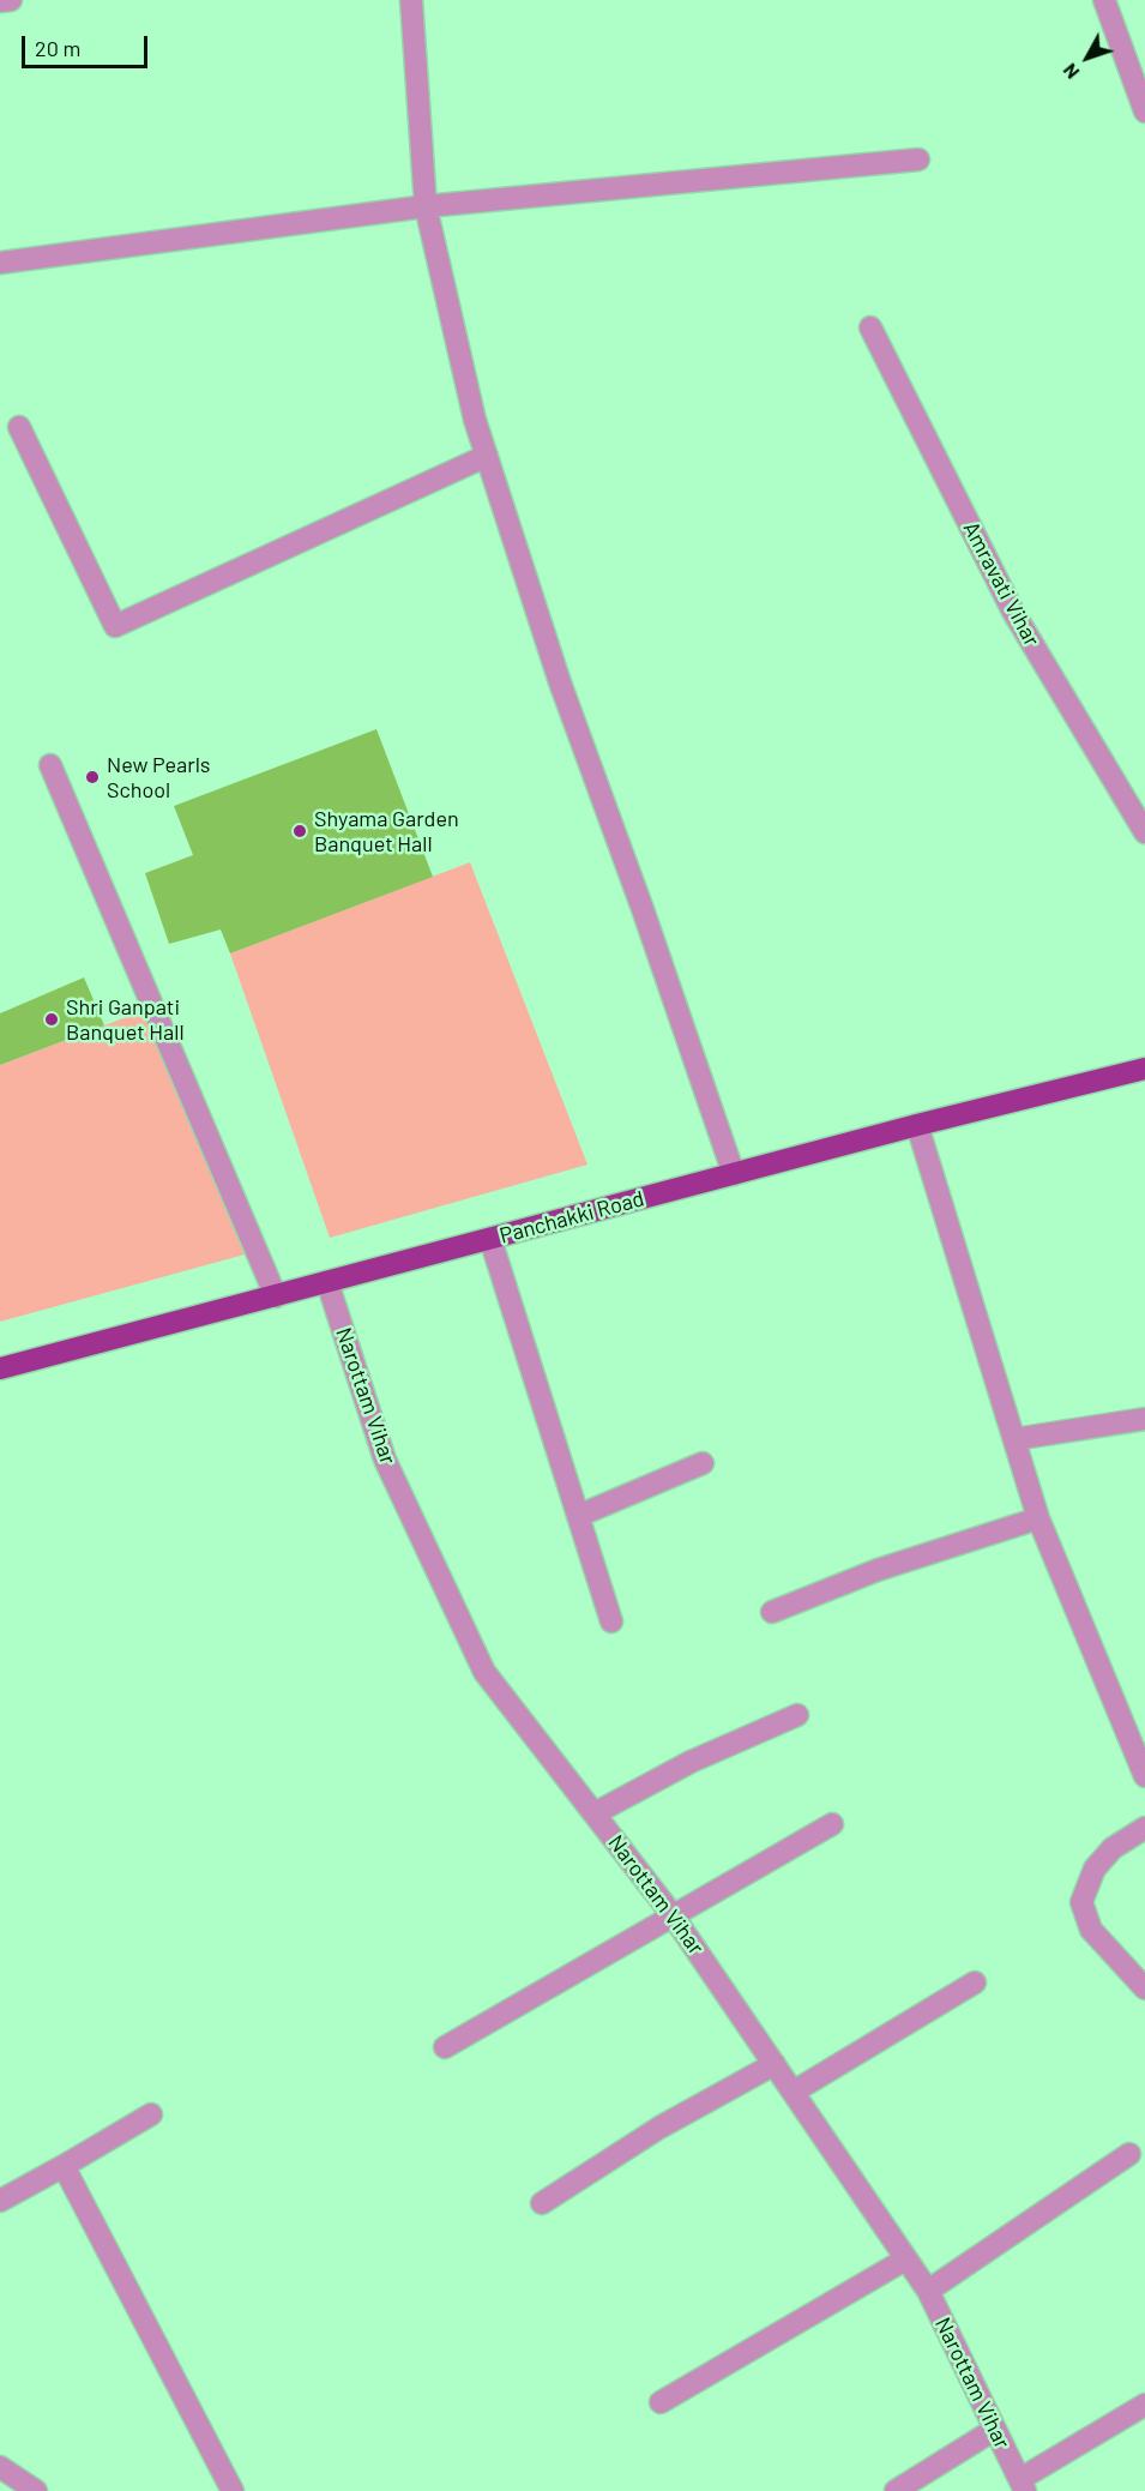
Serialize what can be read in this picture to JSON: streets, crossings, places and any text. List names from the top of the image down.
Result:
{
  "streets": {
    "main road": ["Panchakki Road"],
    "street": ["Amravati Vihar", "Narottam Vihar"]
  },
  "crossings": [
    ["Panchakki Road", "Narottam Vihar"]
  ],
  "places": ["New Pearls School", "Shyama Garden Banquet Hall", "Shri Ganpati Banquet Hall"],
  "scale_bar": "20 m",
  "north": "bottom left"
}
